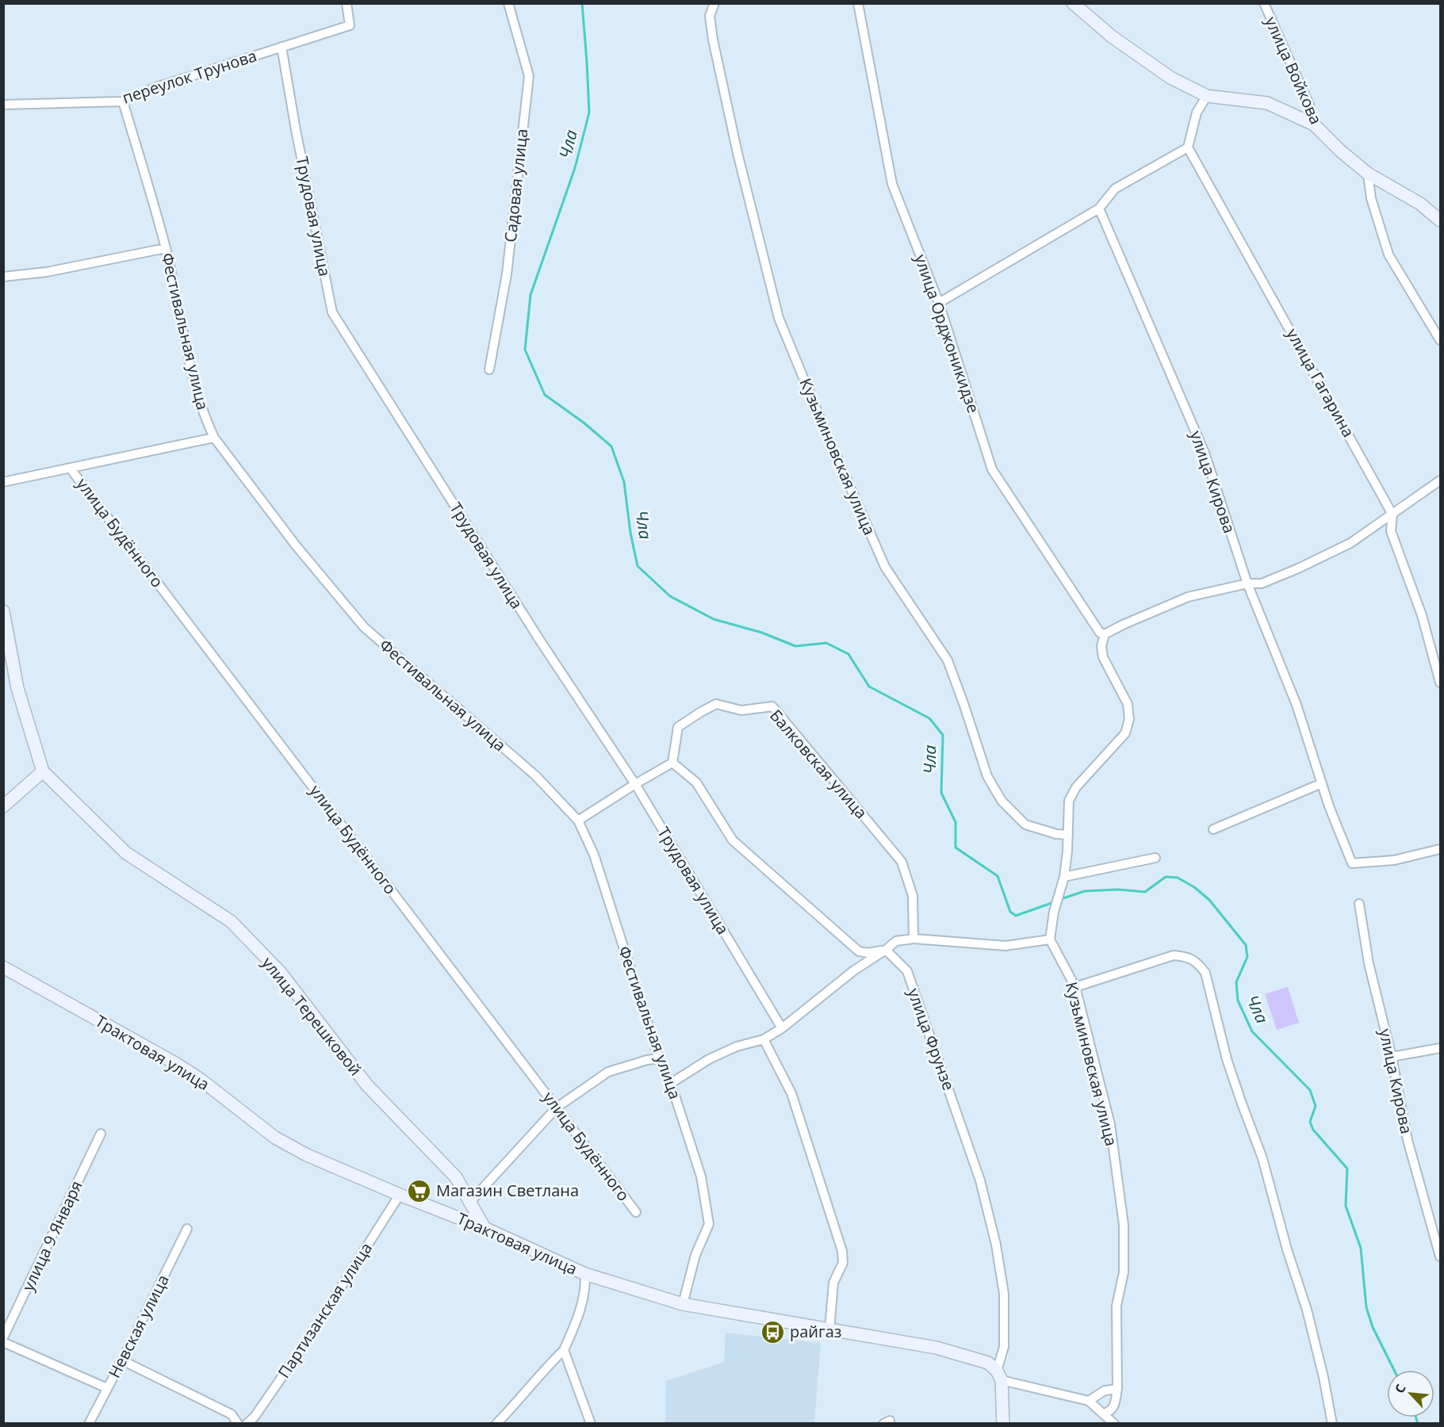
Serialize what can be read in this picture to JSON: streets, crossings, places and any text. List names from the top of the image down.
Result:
{
  "streets": {
    "street": [
      "улица Войкова",
      "переулок Трунова",
      "Садовая улица",
      "Трудовая улица",
      "Фестивальная улица",
      "улица Орджоникидзе",
      "улица Гагарина",
      "Кузьминовская улица",
      "улица Кирова",
      "улица Будённого",
      "Балковская улица",
      "улица Терешковой",
      "улица Фрунзе",
      "Трактовая улица",
      "улица 9 Января",
      "Партизанская улица",
      "Невская улица"
    ]
  },
  "crossings": [
    ["переулок Трунова", "Трудовая улица"],
    ["переулок Трунова", "Фестивальная улица"],
    ["Фестивальная улица", "Трактовая улица"],
    ["улица Терешковой", "Трактовая улица"],
    ["улица Фрунзе", "Трактовая улица"],
    ["Трактовая улица", "Партизанская улица"]
  ],
  "water": ["Чла"],
  "places": {
    "supermarket": ["Магазин Светлана"],
    "bus stop": ["райгаз"]
  },
  "north": "top left"
}
